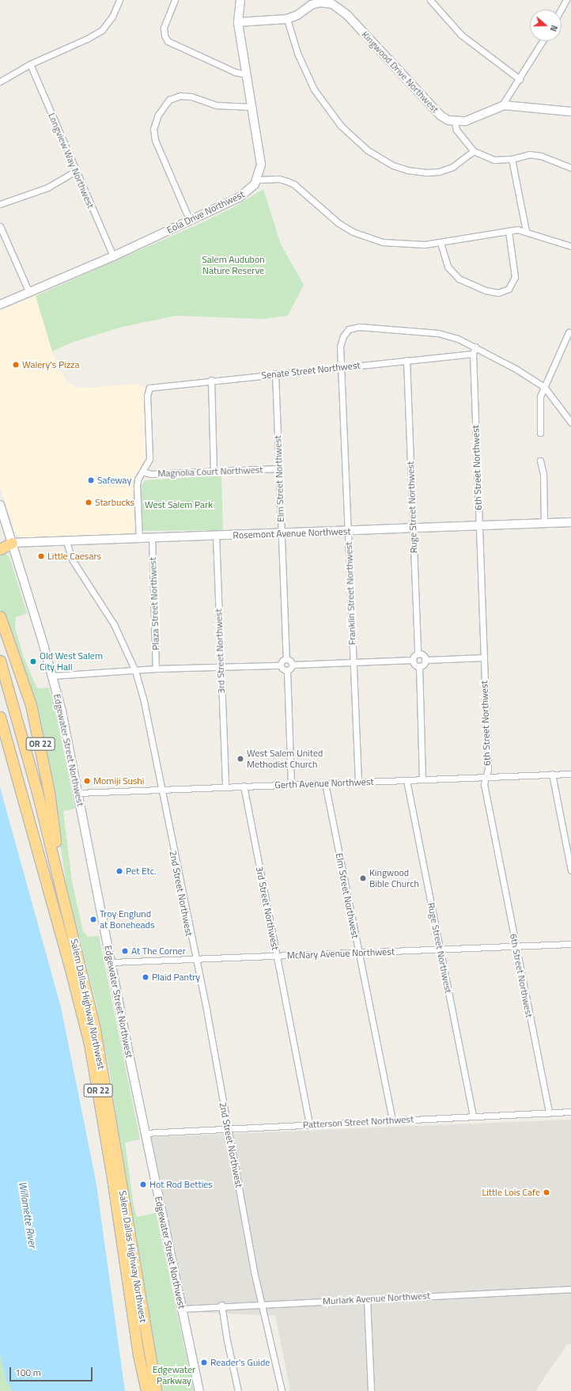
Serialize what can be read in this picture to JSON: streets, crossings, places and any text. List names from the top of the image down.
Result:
{
  "streets": {
    "highway": ["OR 22", "Salem Dallas Highway Northwest"],
    "main road": [
      "Kingwood Drive Northwest",
      "Eola Drive Northwest",
      "Rosemont Avenue Northwest",
      "Edgewater Street Northwest"
    ],
    "street": [
      "Longview Way Northwest",
      "Senate Street Northwest",
      "6th Street Northwest",
      "Magnolia Court Northwest",
      "Elm Street Northwest",
      "Ruge Street Northwest",
      "Franklin Street Northwest",
      "Plaza Street Northwest",
      "3rd Street Northwest",
      "Gerth Avenue Northwest",
      "2nd Street Northwest",
      "McNary Avenue Northwest",
      "Patterson Street Northwest",
      "Murlark Avenue Northwest"
    ]
  },
  "crossings": [
    ["Kingwood Drive Northwest", "Eola Drive Northwest"],
    ["Longview Way Northwest", "Eola Drive Northwest"],
    ["Senate Street Northwest", "6th Street Northwest"],
    ["Senate Street Northwest", "Magnolia Court Northwest"],
    ["Senate Street Northwest", "Elm Street Northwest"],
    ["Senate Street Northwest", "Ruge Street Northwest"],
    ["Senate Street Northwest", "Franklin Street Northwest"],
    ["6th Street Northwest", "Rosemont Avenue Northwest"],
    ["6th Street Northwest", "Franklin Street Northwest"],
    ["6th Street Northwest", "Gerth Avenue Northwest"],
    ["6th Street Northwest", "McNary Avenue Northwest"],
    ["6th Street Northwest", "Patterson Street Northwest"],
    ["Magnolia Court Northwest", "Elm Street Northwest"],
    ["Elm Street Northwest", "Rosemont Avenue Northwest"],
    ["Elm Street Northwest", "Gerth Avenue Northwest"],
    ["Elm Street Northwest", "McNary Avenue Northwest"],
    ["Elm Street Northwest", "Patterson Street Northwest"],
    ["Ruge Street Northwest", "Rosemont Avenue Northwest"],
    ["Ruge Street Northwest", "Gerth Avenue Northwest"],
    ["Ruge Street Northwest", "McNary Avenue Northwest"],
    ["Ruge Street Northwest", "Patterson Street Northwest"],
    ["Rosemont Avenue Northwest", "Franklin Street Northwest"],
    ["Rosemont Avenue Northwest", "Plaza Street Northwest"],
    ["Rosemont Avenue Northwest", "3rd Street Northwest"],
    ["Rosemont Avenue Northwest", "Edgewater Street Northwest"],
    ["Rosemont Avenue Northwest", "2nd Street Northwest"],
    ["Franklin Street Northwest", "Gerth Avenue Northwest"],
    ["3rd Street Northwest", "Gerth Avenue Northwest"],
    ["3rd Street Northwest", "McNary Avenue Northwest"],
    ["3rd Street Northwest", "Patterson Street Northwest"],
    ["OR 22", "Salem Dallas Highway Northwest"],
    ["Edgewater Street Northwest", "Gerth Avenue Northwest"],
    ["Edgewater Street Northwest", "McNary Avenue Northwest"],
    ["Edgewater Street Northwest", "Patterson Street Northwest"],
    ["Edgewater Street Northwest", "Murlark Avenue Northwest"],
    ["Gerth Avenue Northwest", "2nd Street Northwest"],
    ["2nd Street Northwest", "McNary Avenue Northwest"],
    ["2nd Street Northwest", "Patterson Street Northwest"],
    ["2nd Street Northwest", "Murlark Avenue Northwest"]
  ],
  "water": ["Willamette River"],
  "parks": ["Salem Audubon Nature Reserve", "West Salem Park", "Edgewater Parkway"],
  "places": [
    "Walery's Pizza",
    "Safeway",
    "Starbucks",
    "Little Caesars",
    "Old West Salem City Hall",
    "West Salem United Methodist Church",
    "Momiji Sushi",
    "Pet Etc.",
    "Kingwood Bible Church",
    "Troy Englund at Boneheads",
    "At The Corner",
    "Plaid Pantry",
    "Hot Rod Betties",
    "Little Lois Cafe",
    "Reader's Guide"
  ],
  "scale_bar": "100 m",
  "north": "right"
}
